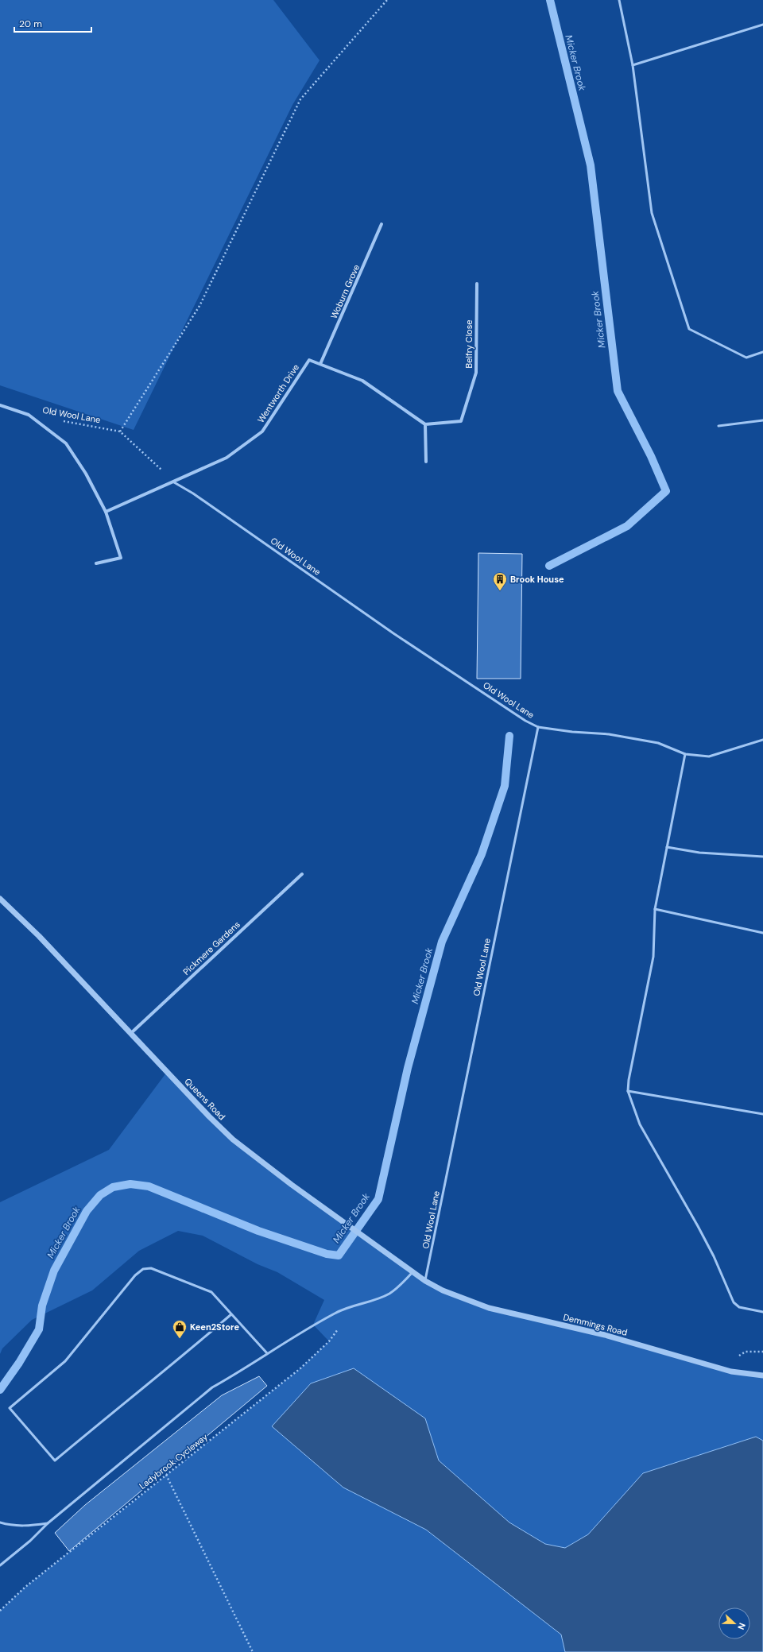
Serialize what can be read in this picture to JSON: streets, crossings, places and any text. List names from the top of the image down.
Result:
{
  "streets": {
    "street": [
      "Woburn Grove",
      "Belfry Close",
      "Wentworth Drive",
      "Old Wool Lane",
      "Pickmere Gardens",
      "Queens Road",
      "Demmings Road"
    ],
    "path": ["Ladybrook Cycleway"]
  },
  "crossings": [
    ["Woburn Grove", "Wentworth Drive"],
    ["Belfry Close", "Wentworth Drive"],
    ["Wentworth Drive", "Old Wool Lane"],
    ["Old Wool Lane", "Queens Road"],
    ["Old Wool Lane", "Demmings Road"],
    ["Pickmere Gardens", "Queens Road"],
    ["Queens Road", "Demmings Road"]
  ],
  "water": ["Micker Brook"],
  "places": {
    "building": ["Brook House"],
    "shop": ["Keen2Store"]
  },
  "scale_bar": "20 m",
  "north": "right"
}
